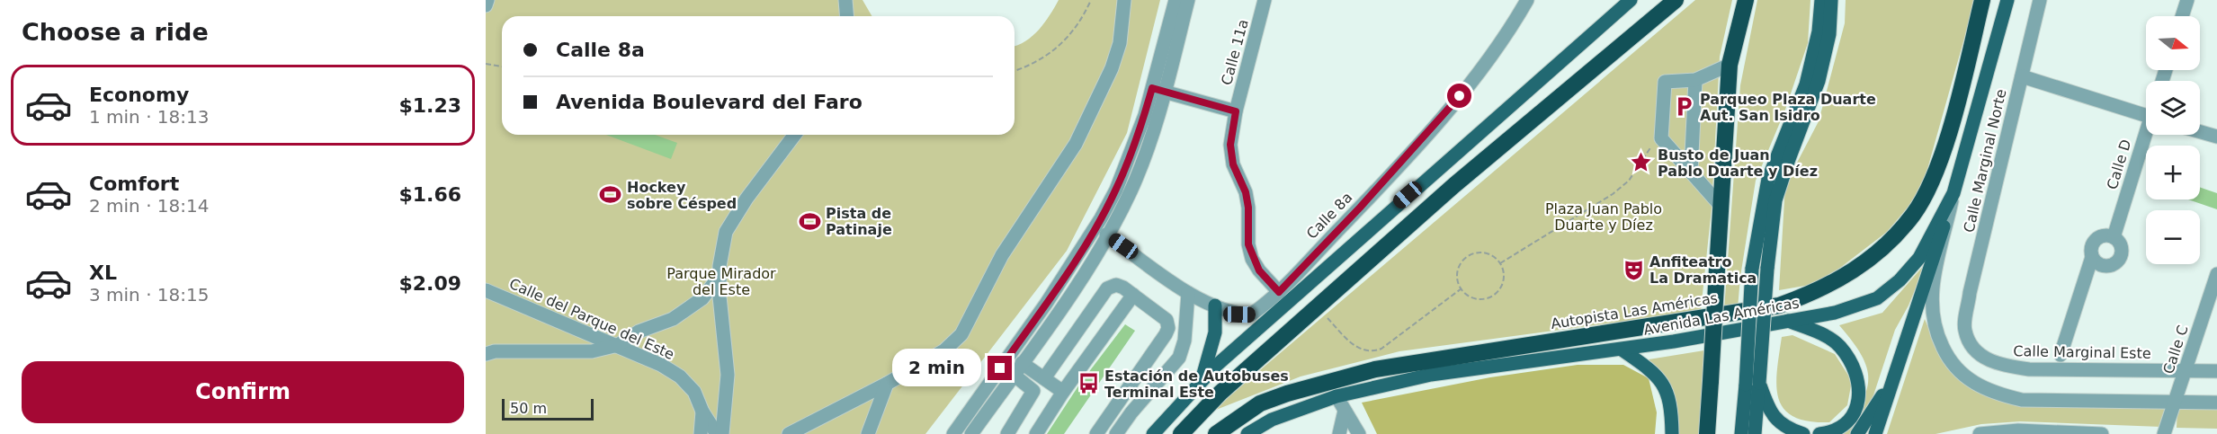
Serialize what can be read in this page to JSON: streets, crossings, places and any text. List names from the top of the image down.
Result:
{
  "streets": {
    "highway": ["Autopista Las Américas"],
    "main road": ["Avenida Las Américas"],
    "street": [
      "Calle 11a",
      "Calle Marginal Norte",
      "Calle D",
      "Calle 8a",
      "Calle del Parque del Este",
      "Calle C",
      "Calle Marginal Este"
    ]
  },
  "crossings": [
    ["Calle 11a", "Calle 8a"],
    ["Calle Marginal Norte", "Calle Marginal Este"],
    ["Calle C", "Calle Marginal Este"]
  ],
  "parks": ["Plaza Juan Pablo Duarte y Díez", "Parque Mirador del Este"],
  "places": {
    "parking": ["Parqueo Plaza Duarte Aut. San Isidro"],
    "place": ["Busto de Juan Pablo Duarte y Díez"],
    "sports": ["Hockey sobre Césped", "Pista de Patinaje"],
    "theatre": ["Anfiteatro La Dramatica"],
    "bus stop": ["Estación de Autobuses Terminal Este"]
  },
  "scale_bar": "50 m",
  "north": "right",
  "page": {
    "heading": "Choose a ride",
    "map_buttons": ["+", "−"],
    "banner": ["Calle 8a", "Avenida Boulevard del Faro"],
    "list": [
      {
        "name": "Economy",
        "note": "1 min · 18:13",
        "value": "$1.23"
      },
      {
        "name": "Comfort",
        "note": "2 min · 18:14",
        "value": "$1.66"
      },
      {
        "name": "XL",
        "note": "3 min · 18:15",
        "value": "$2.09"
      }
    ],
    "bubble": "2 min",
    "buttons": "Confirm",
    "scale": "50 m"
  }
}
